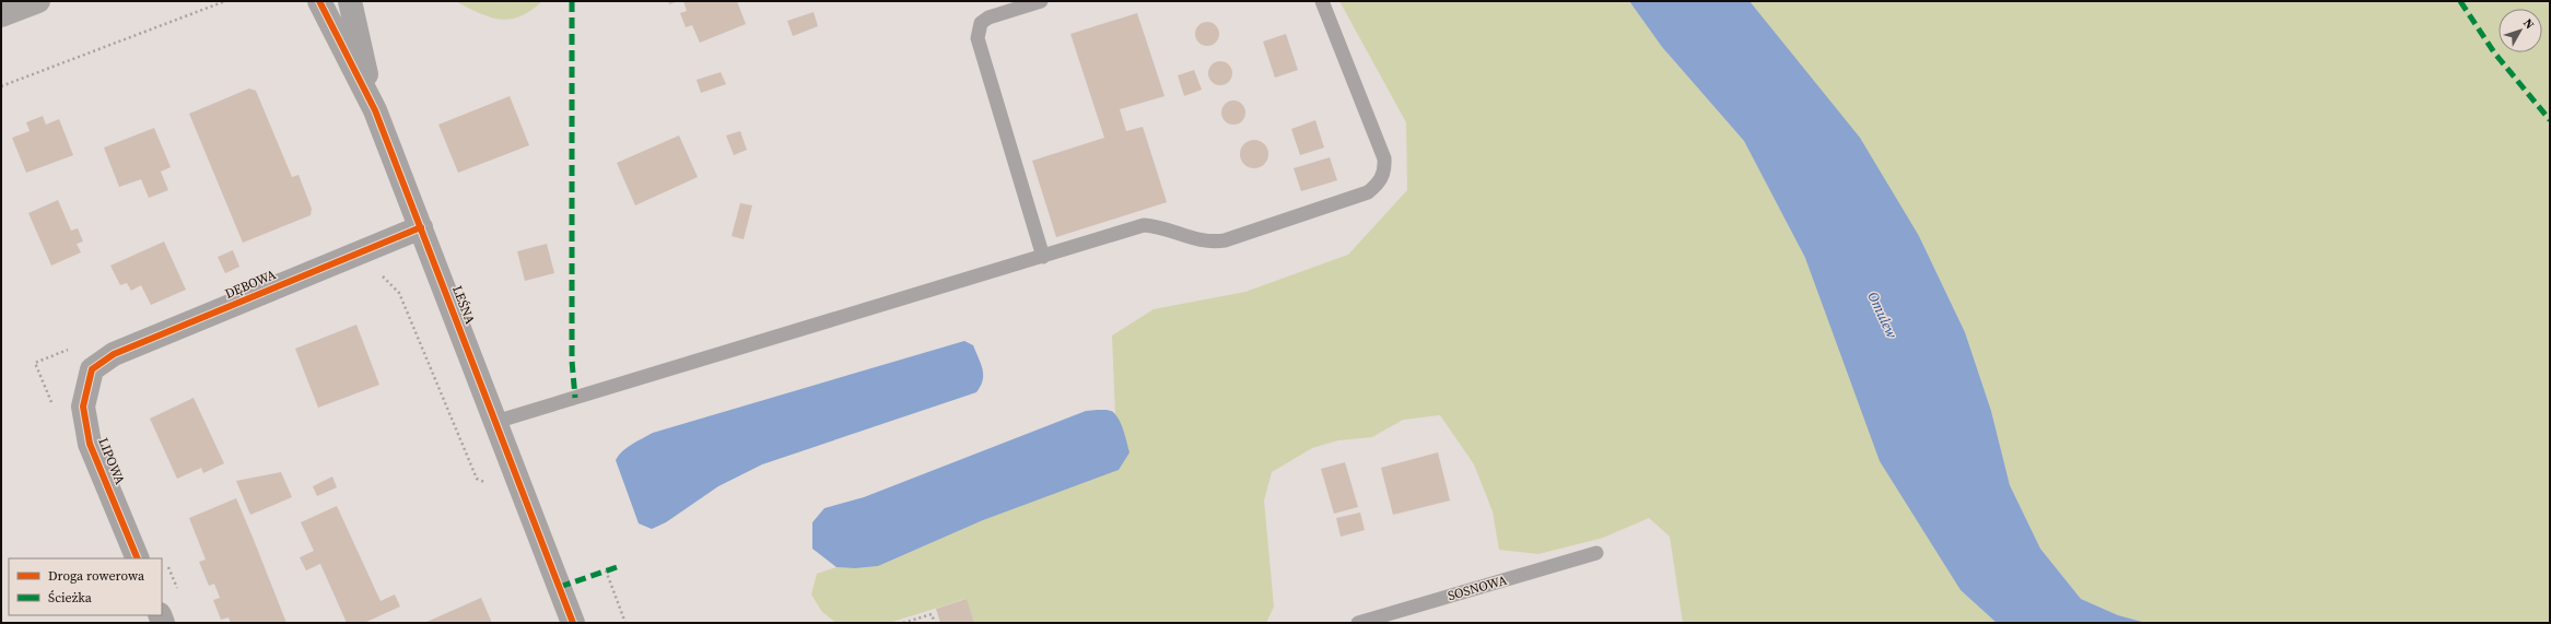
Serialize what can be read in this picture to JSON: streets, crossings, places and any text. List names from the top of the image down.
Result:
{
  "streets": {
    "street": ["DĘBOWA", "LEŚNA", "LIPOWA"],
    "lane": ["SOSNOWA"]
  },
  "crossings": [
    ["DĘBOWA", "LEŚNA"],
    ["DĘBOWA", "LIPOWA"]
  ],
  "water": ["Omulew"],
  "legend": ["Droga rowerowa", "Ścieżka"],
  "north": "top right"
}
